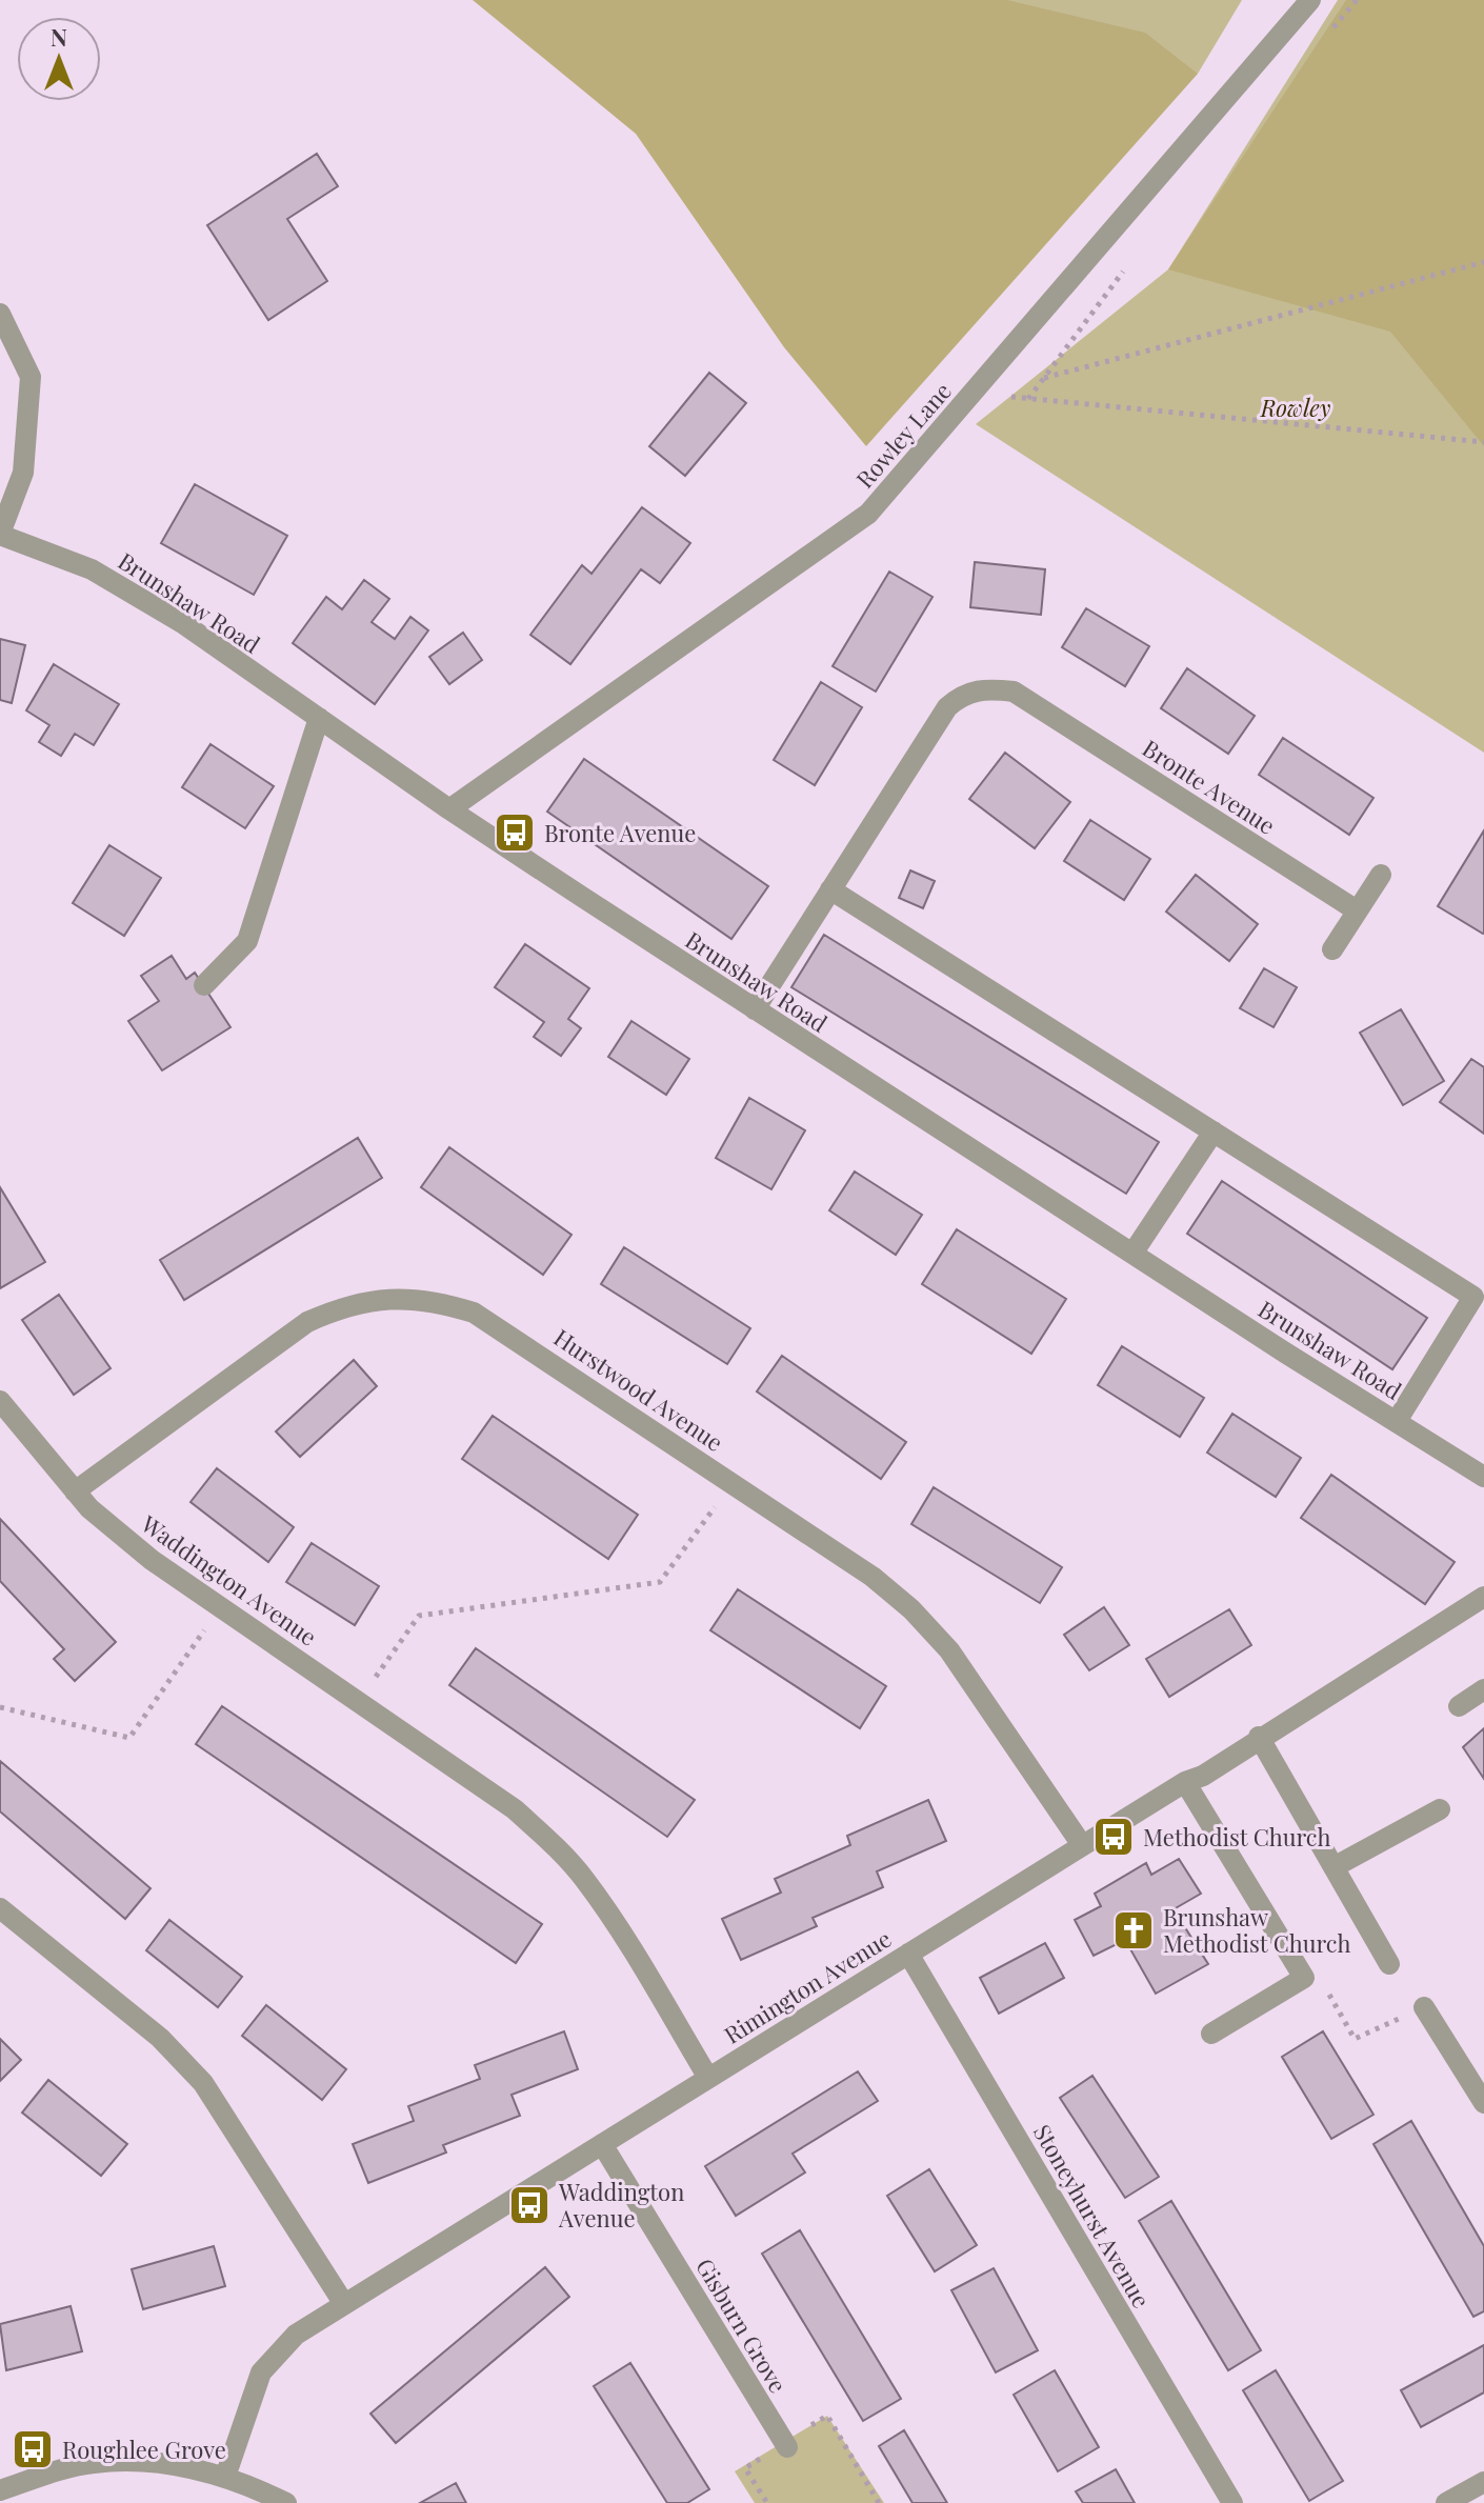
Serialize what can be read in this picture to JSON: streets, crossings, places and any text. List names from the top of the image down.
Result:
{
  "streets": {
    "street": [
      "Rowley Lane",
      "Brunshaw Road",
      "Bronte Avenue",
      "Hurstwood Avenue",
      "Waddington Avenue",
      "Rimington Avenue",
      "Stoneyhurst Avenue",
      "Gisburn Grove"
    ]
  },
  "crossings": [
    ["Rowley Lane", "Brunshaw Road"],
    ["Brunshaw Road", "Bronte Avenue"],
    ["Hurstwood Avenue", "Waddington Avenue"],
    ["Hurstwood Avenue", "Rimington Avenue"],
    ["Waddington Avenue", "Rimington Avenue"],
    ["Rimington Avenue", "Stoneyhurst Avenue"],
    ["Rimington Avenue", "Gisburn Grove"]
  ],
  "parks": ["Rowley"],
  "places": {
    "bus stop": [
      "Bronte Avenue",
      "Methodist Church",
      "Waddington Avenue",
      "Roughlee Grove"
    ],
    "church": ["Brunshaw Methodist Church"]
  },
  "north": "top"
}
